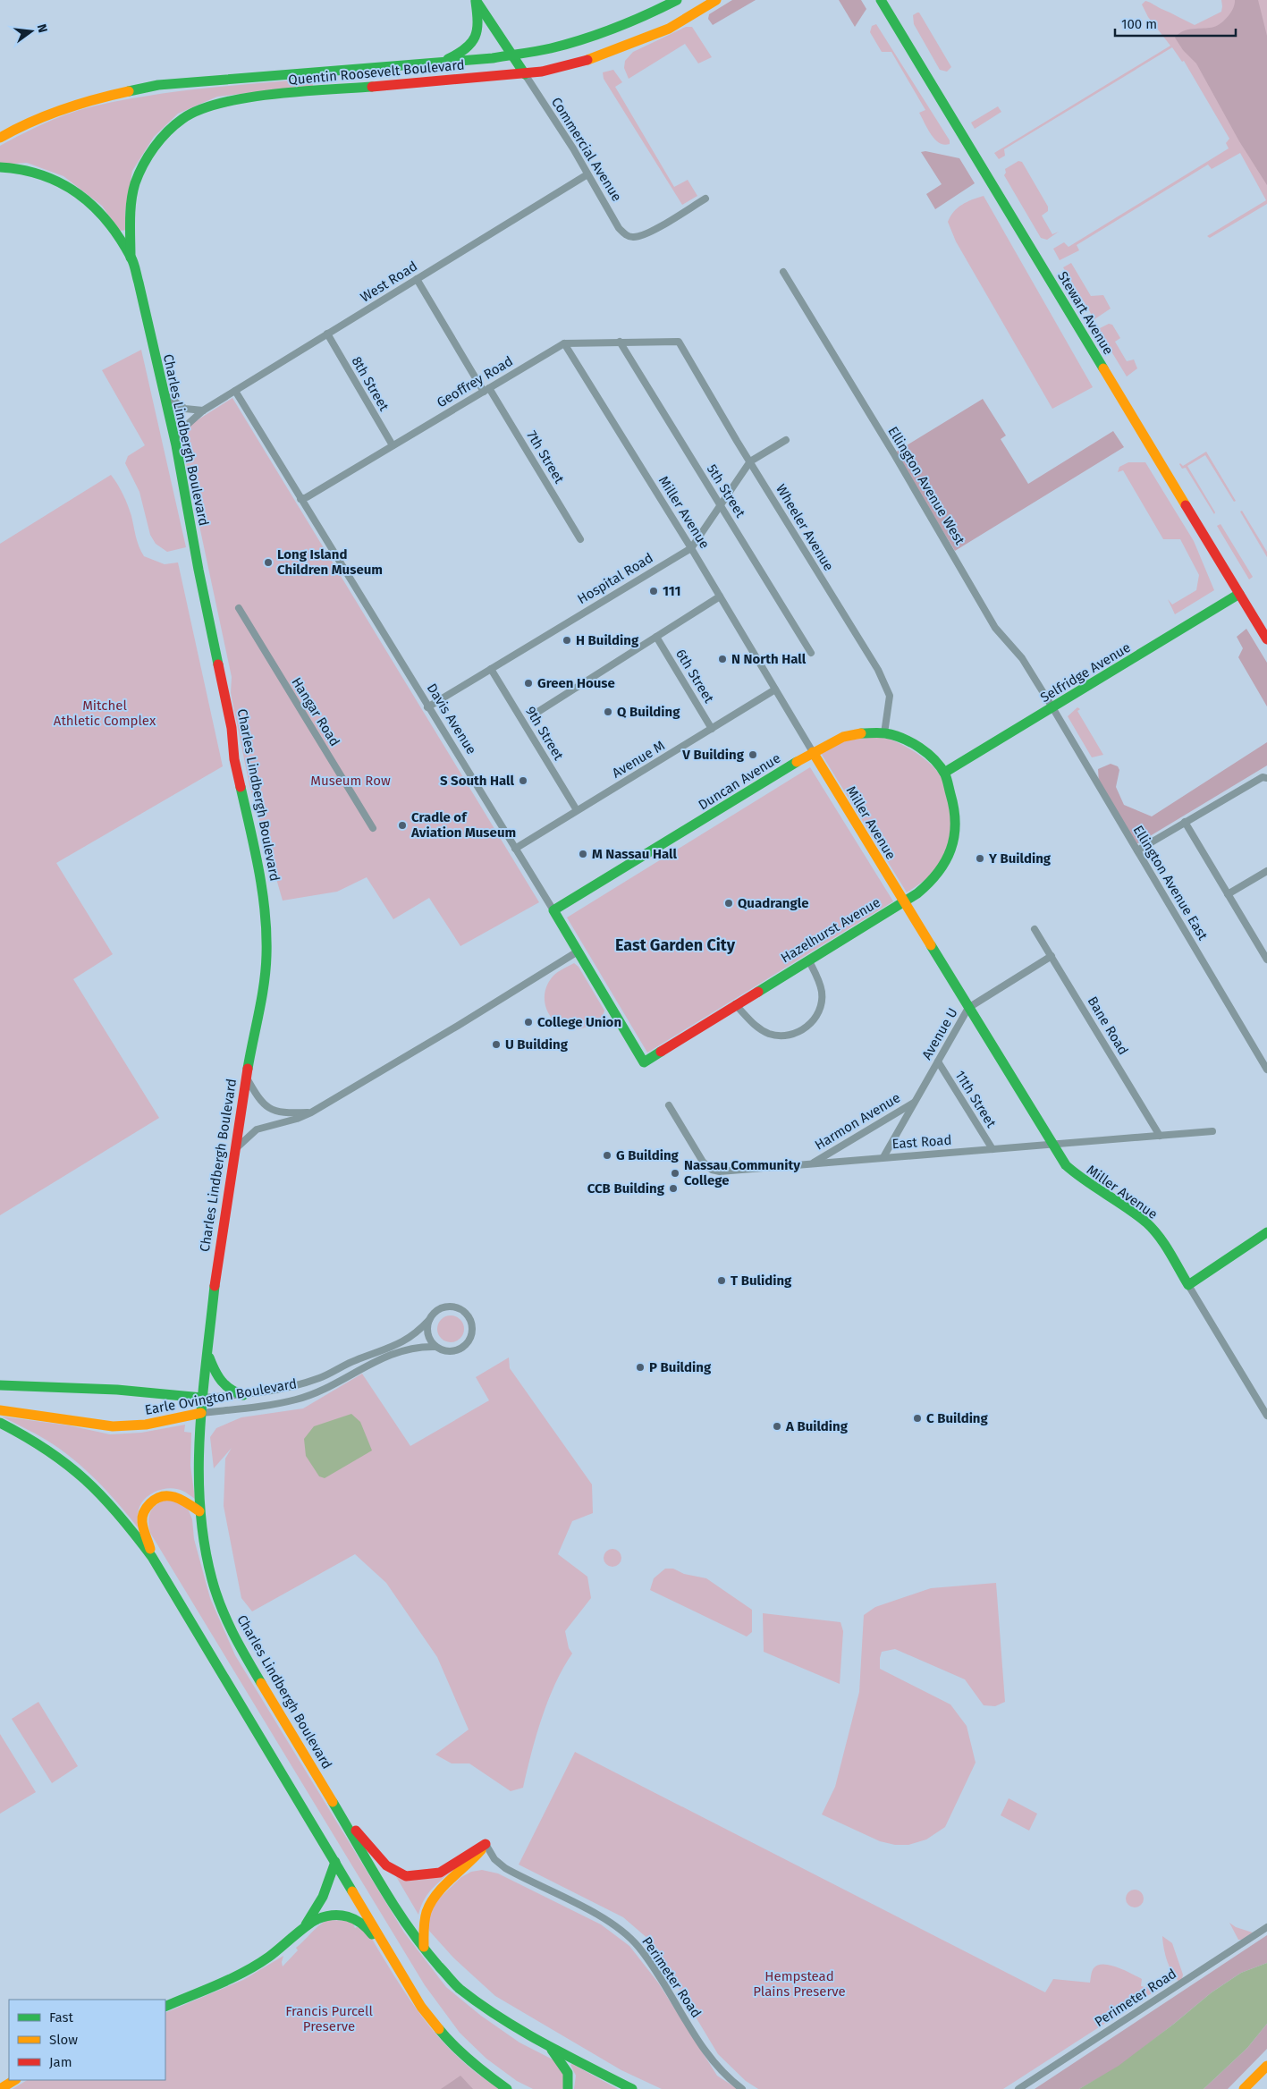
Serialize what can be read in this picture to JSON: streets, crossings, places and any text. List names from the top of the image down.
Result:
{
  "streets": {
    "main road": [
      "Quentin Roosevelt Boulevard",
      "Commercial Avenue",
      "Stewart Avenue",
      "Charles Lindbergh Boulevard",
      "Miller Avenue",
      "Selfridge Avenue",
      "Davis Avenue",
      "Duncan Avenue",
      "Hazelhurst Avenue",
      "Earle Ovington Boulevard"
    ],
    "street": [
      "West Road",
      "Geoffrey Road",
      "8th Street",
      "7th Street",
      "Ellington Avenue West",
      "5th Street",
      "Wheeler Avenue",
      "Hospital Road",
      "6th Street",
      "Hangar Road",
      "9th Street",
      "Avenue M",
      "Ellington Avenue East",
      "Bane Road",
      "Avenue U",
      "11th Street",
      "Harmon Avenue",
      "East Road",
      "Perimeter Road"
    ]
  },
  "crossings": [
    ["Quentin Roosevelt Boulevard", "Commercial Avenue"],
    ["Quentin Roosevelt Boulevard", "Charles Lindbergh Boulevard"],
    ["Commercial Avenue", "West Road"],
    ["West Road", "8th Street"],
    ["West Road", "Charles Lindbergh Boulevard"],
    ["West Road", "7th Street"],
    ["West Road", "Davis Avenue"],
    ["Stewart Avenue", "Selfridge Avenue"],
    ["Geoffrey Road", "8th Street"],
    ["Geoffrey Road", "7th Street"],
    ["Geoffrey Road", "5th Street"],
    ["Geoffrey Road", "Miller Avenue"],
    ["Geoffrey Road", "Wheeler Avenue"],
    ["Geoffrey Road", "Davis Avenue"],
    ["Charles Lindbergh Boulevard", "Earle Ovington Boulevard"],
    ["Ellington Avenue West", "Selfridge Avenue"],
    ["Ellington Avenue West", "Ellington Avenue East"],
    ["5th Street", "Hospital Road"],
    ["Miller Avenue", "Hospital Road"],
    ["Miller Avenue", "Avenue M"],
    ["Miller Avenue", "Duncan Avenue"],
    ["Miller Avenue", "Hazelhurst Avenue"],
    ["Miller Avenue", "Avenue U"],
    ["Miller Avenue", "East Road"],
    ["Wheeler Avenue", "Hospital Road"],
    ["Wheeler Avenue", "Duncan Avenue"],
    ["Hospital Road", "Davis Avenue"],
    ["Hospital Road", "9th Street"],
    ["Selfridge Avenue", "Duncan Avenue"],
    ["Selfridge Avenue", "Ellington Avenue East"],
    ["Selfridge Avenue", "Hazelhurst Avenue"],
    ["6th Street", "Avenue M"],
    ["Davis Avenue", "Avenue M"],
    ["Davis Avenue", "Duncan Avenue"],
    ["Davis Avenue", "Hazelhurst Avenue"],
    ["9th Street", "Avenue M"],
    ["Duncan Avenue", "Hazelhurst Avenue"],
    ["Bane Road", "Avenue U"],
    ["Bane Road", "East Road"],
    ["Avenue U", "11th Street"],
    ["Avenue U", "Harmon Avenue"],
    ["Avenue U", "East Road"],
    ["11th Street", "East Road"],
    ["Harmon Avenue", "East Road"]
  ],
  "districts": ["East Garden City"],
  "parks": [
    "Mitchel Athletic Complex",
    "Museum Row",
    "Hempstead Plains Preserve",
    "Francis Purcell Preserve"
  ],
  "places": [
    "Long Island Children Museum",
    "111",
    "H Building",
    "N North Hall",
    "Green House",
    "Q Building",
    "V Building",
    "S South Hall",
    "Cradle of Aviation Museum",
    "M Nassau Hall",
    "Y Building",
    "Quadrangle",
    "College Union",
    "U Building",
    "G Building",
    "Nassau Community College",
    "CCB Building",
    "T Buliding",
    "P Building",
    "C Building",
    "A Building"
  ],
  "legend": ["Fast", "Slow", "Jam"],
  "scale_bar": "100 m",
  "north": "right"
}
